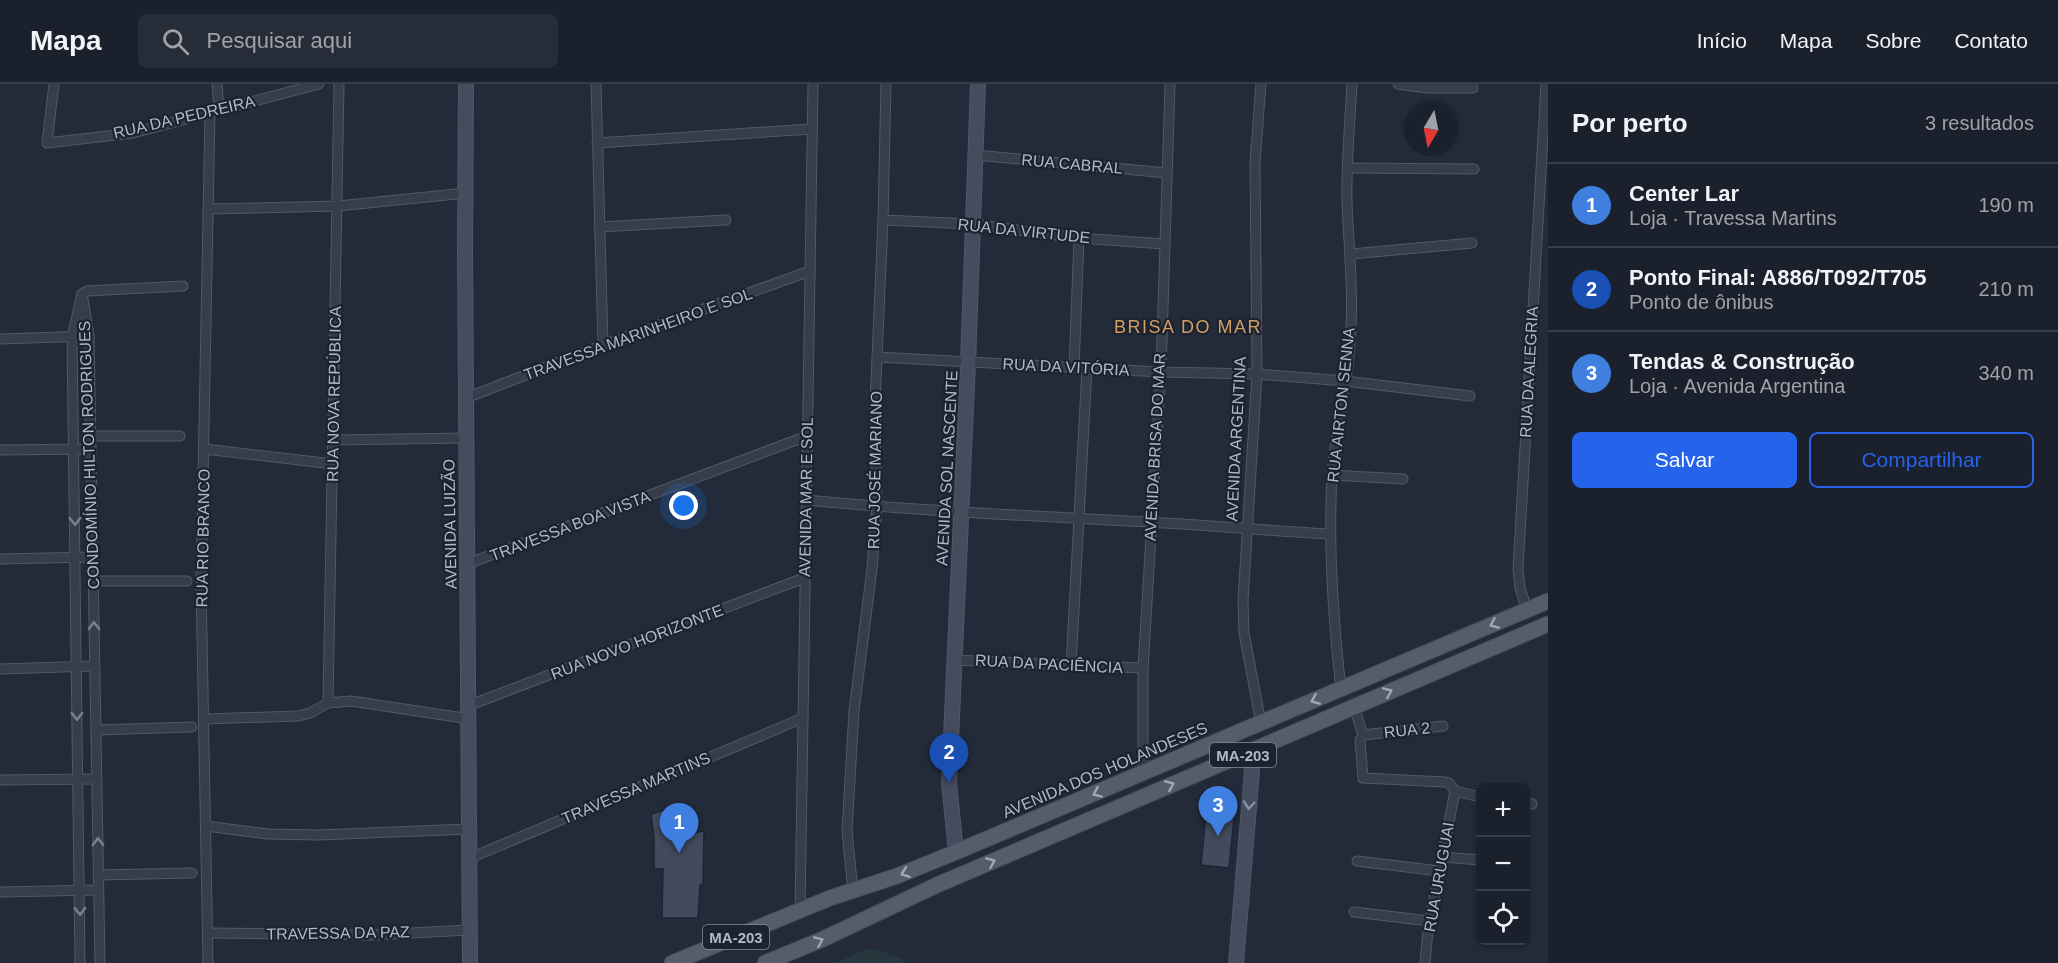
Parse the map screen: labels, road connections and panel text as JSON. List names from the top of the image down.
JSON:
{
  "streets": {
    "main road": ["MA-203", "AVENIDA DOS HOLANDESES"],
    "street": [
      "RUA DA PEDREIRA",
      "RUA CABRAL",
      "RUA DA VIRTUDE",
      "TRAVESSA MARINHEIRO E SOL",
      "RUA DA VITÓRIA",
      "RUA DA ALEGRIA",
      "RUA NOVA REPÚBLICA",
      "RUA AIRTON SENNA",
      "AVENIDA ARGENTINA",
      "AVENIDA BRISA DO MAR",
      "CONDOMÍNIO HILTON RODRIGUES",
      "AVENIDA SOL NASCENTE",
      "RUA JOSÉ MARIANO",
      "AVENIDA MAR E SOL",
      "AVENIDA LUIZÃO",
      "TRAVESSA BOA VISTA",
      "RUA RIO BRANCO",
      "RUA NOVO HORIZONTE",
      "RUA DA PACIÊNCIA",
      "RUA 2",
      "TRAVESSA MARTINS",
      "RUA URUGUAI",
      "TRAVESSA DA PAZ"
    ]
  },
  "crossings": [
    ["RUA DA PEDREIRA", "RUA RIO BRANCO"],
    ["RUA CABRAL", "AVENIDA BRISA DO MAR"],
    ["RUA CABRAL", "AVENIDA SOL NASCENTE"],
    ["RUA DA VIRTUDE", "AVENIDA BRISA DO MAR"],
    ["RUA DA VIRTUDE", "AVENIDA SOL NASCENTE"],
    ["RUA DA VIRTUDE", "RUA JOSÉ MARIANO"],
    ["TRAVESSA MARINHEIRO E SOL", "AVENIDA MAR E SOL"],
    ["TRAVESSA MARINHEIRO E SOL", "AVENIDA LUIZÃO"],
    ["RUA DA VITÓRIA", "RUA AIRTON SENNA"],
    ["RUA DA VITÓRIA", "AVENIDA ARGENTINA"],
    ["RUA DA VITÓRIA", "AVENIDA BRISA DO MAR"],
    ["RUA DA VITÓRIA", "AVENIDA SOL NASCENTE"],
    ["RUA DA VITÓRIA", "RUA JOSÉ MARIANO"],
    ["RUA DA ALEGRIA", "AVENIDA DOS HOLANDESES"],
    ["RUA NOVA REPÚBLICA", "RUA NOVO HORIZONTE"],
    ["RUA AIRTON SENNA", "AVENIDA DOS HOLANDESES"],
    ["AVENIDA ARGENTINA", "AVENIDA DOS HOLANDESES"],
    ["AVENIDA BRISA DO MAR", "RUA DA PACIÊNCIA"],
    ["AVENIDA BRISA DO MAR", "AVENIDA DOS HOLANDESES"],
    ["AVENIDA SOL NASCENTE", "RUA DA PACIÊNCIA"],
    ["AVENIDA SOL NASCENTE", "AVENIDA DOS HOLANDESES"],
    ["RUA JOSÉ MARIANO", "AVENIDA DOS HOLANDESES"],
    ["AVENIDA MAR E SOL", "TRAVESSA BOA VISTA"],
    ["AVENIDA MAR E SOL", "RUA NOVO HORIZONTE"],
    ["AVENIDA MAR E SOL", "AVENIDA DOS HOLANDESES"],
    ["AVENIDA MAR E SOL", "TRAVESSA MARTINS"],
    ["AVENIDA LUIZÃO", "TRAVESSA BOA VISTA"],
    ["AVENIDA LUIZÃO", "RUA NOVO HORIZONTE"],
    ["AVENIDA LUIZÃO", "TRAVESSA MARTINS"],
    ["AVENIDA LUIZÃO", "TRAVESSA DA PAZ"],
    ["RUA RIO BRANCO", "RUA NOVO HORIZONTE"],
    ["RUA RIO BRANCO", "TRAVESSA DA PAZ"],
    ["RUA 2", "MA-203"]
  ],
  "districts": ["BRISA DO MAR"],
  "north": "bottom",
  "page": {
    "header": "Mapa",
    "search": "Pesquisar aqui",
    "nav": [
      "Início",
      "Mapa",
      "Sobre",
      "Contato"
    ],
    "heading": ["Por perto", "3 resultados"],
    "list": [
      {
        "mark": "1",
        "name": "Center Lar",
        "note": "Loja · Travessa Martins",
        "value": "190 m"
      },
      {
        "mark": "2",
        "name": "Ponto Final: A886/T092/T705",
        "note": "Ponto de ônibus",
        "value": "210 m"
      },
      {
        "mark": "3",
        "name": "Tendas & Construção",
        "note": "Loja · Avenida Argentina",
        "value": "340 m"
      }
    ],
    "buttons": ["Salvar", "Compartilhar"],
    "pins": ["2", "3", "1"],
    "map_buttons": ["+", "−"]
  }
}
